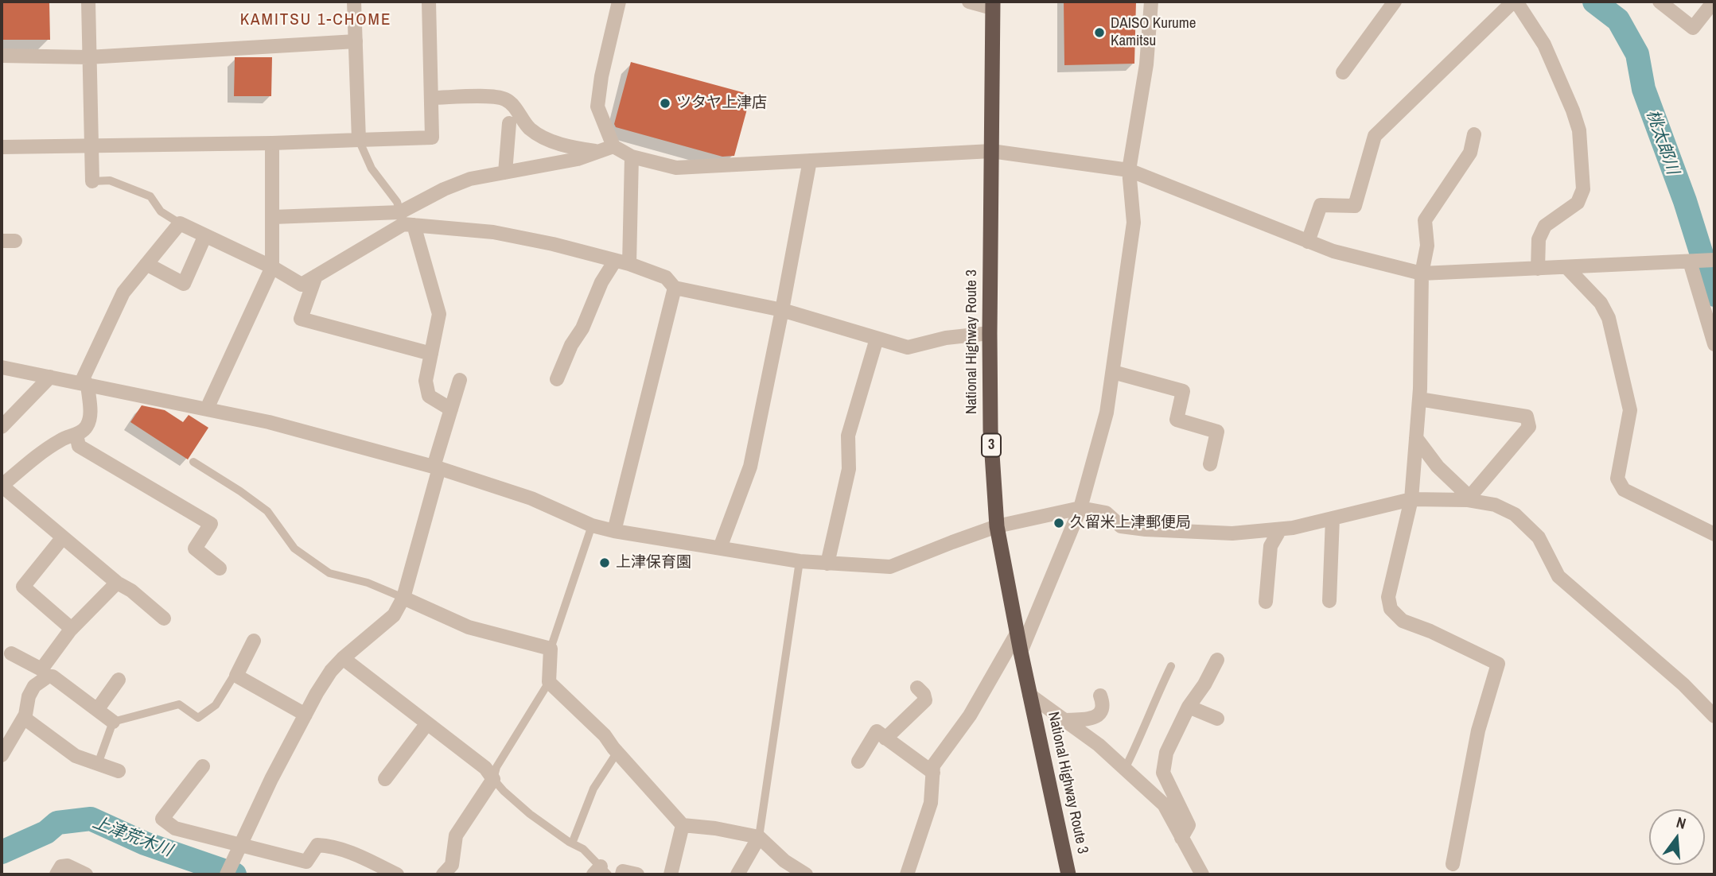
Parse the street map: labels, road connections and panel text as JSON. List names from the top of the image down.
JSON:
{
  "streets": {
    "highway": ["National Highway Route 3", "3"]
  },
  "districts": ["KAMITSU 1-CHOME"],
  "water": ["桃太郎川", "上津荒木川"],
  "places": [
    "DAISO Kurume Kamitsu",
    "ツタヤ上津店",
    "久留米上津郵便局",
    "上津保育園"
  ],
  "north": "top"
}
